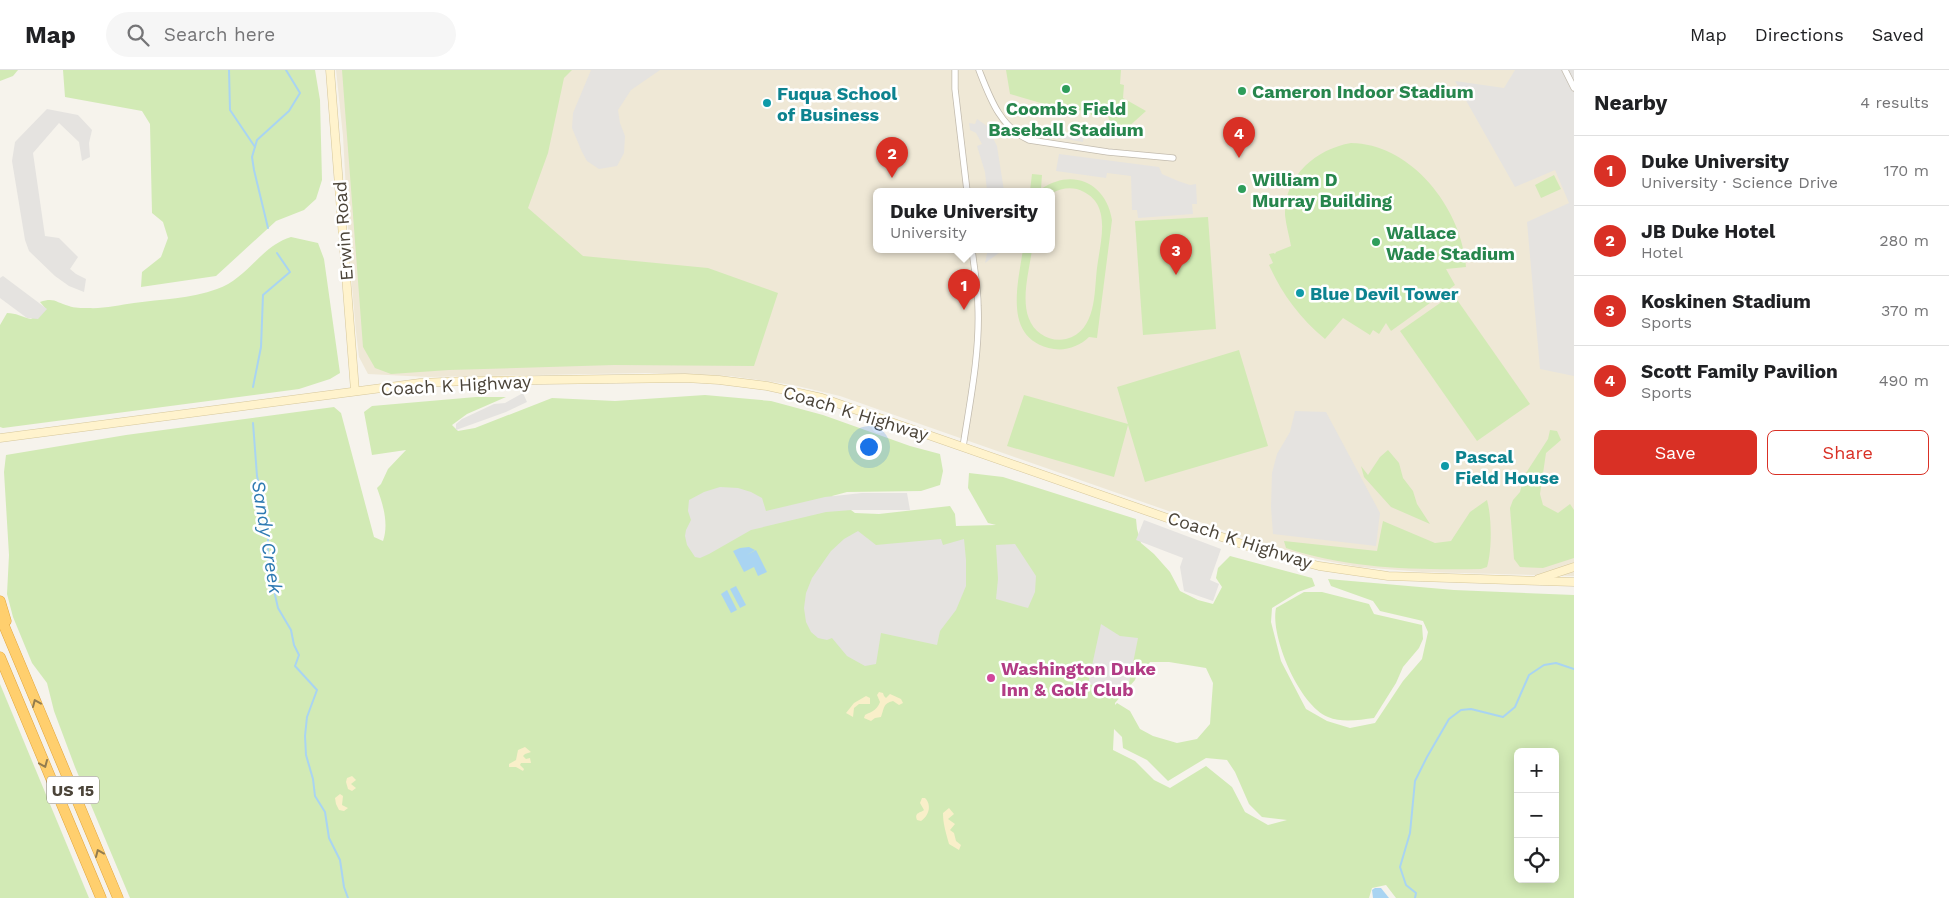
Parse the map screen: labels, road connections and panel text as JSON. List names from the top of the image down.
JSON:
{
  "streets": {
    "highway": ["US 15"],
    "main road": ["Erwin Road", "Coach K Highway"]
  },
  "crossings": [
    ["Erwin Road", "Coach K Highway"]
  ],
  "water": ["Sandy Creek"],
  "places": [
    "Coombs Field Baseball Stadium",
    "Cameron Indoor Stadium",
    "Fuqua School of Business",
    "William D Murray Building",
    "Wallace Wade Stadium",
    "Blue Devil Tower",
    "Pascal Field House",
    "Washington Duke Inn & Golf Club"
  ],
  "page": {
    "header": "Map",
    "search": "Search here",
    "nav": ["Map", "Directions", "Saved"],
    "heading": ["Nearby", "4 results"],
    "pins": [
      "4",
      "2",
      "3",
      "1"
    ],
    "list": [
      {
        "mark": "1",
        "name": "Duke University",
        "note": "University · Science Drive",
        "value": "170 m"
      },
      {
        "mark": "2",
        "name": "JB Duke Hotel",
        "note": "Hotel",
        "value": "280 m"
      },
      {
        "mark": "3",
        "name": "Koskinen Stadium",
        "note": "Sports",
        "value": "370 m"
      },
      {
        "mark": "4",
        "name": "Scott Family Pavilion",
        "note": "Sports",
        "value": "490 m"
      }
    ],
    "popup": ["Duke University", "University"],
    "buttons": ["Save", "Share"],
    "map_buttons": ["+", "−"]
  }
}
